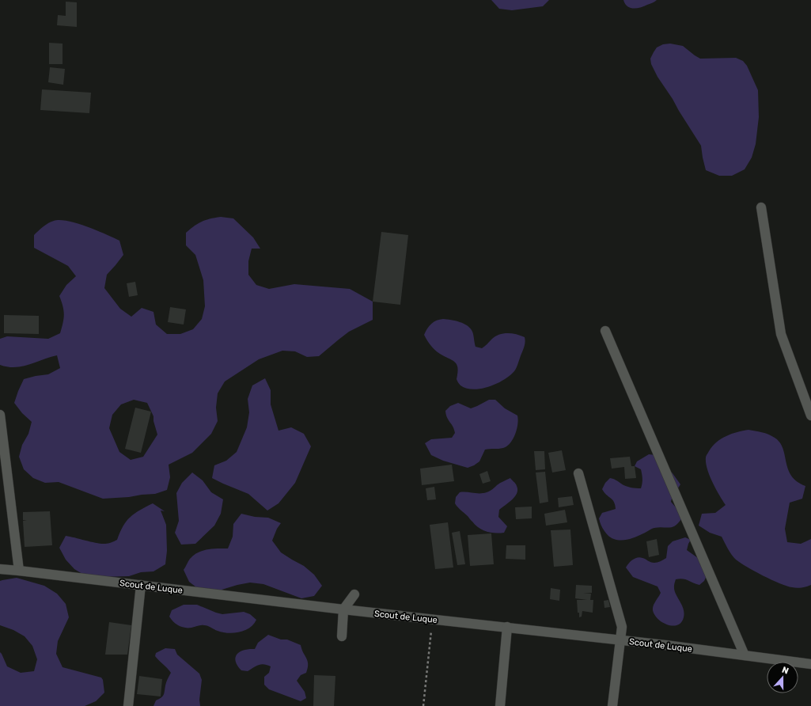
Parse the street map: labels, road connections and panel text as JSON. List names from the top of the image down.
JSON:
{
  "streets": {
    "street": ["Scout de Luque"]
  },
  "north": "top"
}
